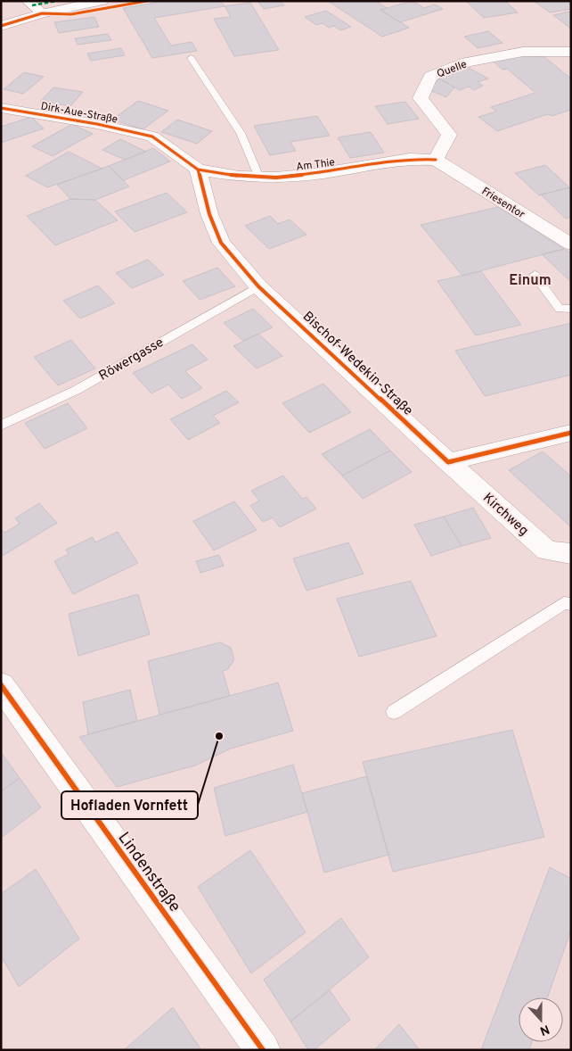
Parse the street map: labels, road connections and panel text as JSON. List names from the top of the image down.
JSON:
{
  "streets": {
    "street": [
      "Quelle",
      "Dirk-Aue-Straße",
      "Am Thie",
      "Friesentor",
      "Bischof-Wedekin-Straße",
      "Kirchweg",
      "Lindenstraße"
    ],
    "lane": ["Röwergasse"]
  },
  "crossings": [
    ["Quelle", "Am Thie"],
    ["Quelle", "Friesentor"],
    ["Dirk-Aue-Straße", "Am Thie"],
    ["Dirk-Aue-Straße", "Bischof-Wedekin-Straße"],
    ["Am Thie", "Friesentor"],
    ["Am Thie", "Bischof-Wedekin-Straße"],
    ["Röwergasse", "Bischof-Wedekin-Straße"],
    ["Bischof-Wedekin-Straße", "Kirchweg"]
  ],
  "districts": ["Einum"],
  "places": ["Hofladen Vornfett"],
  "north": "bottom"
}
